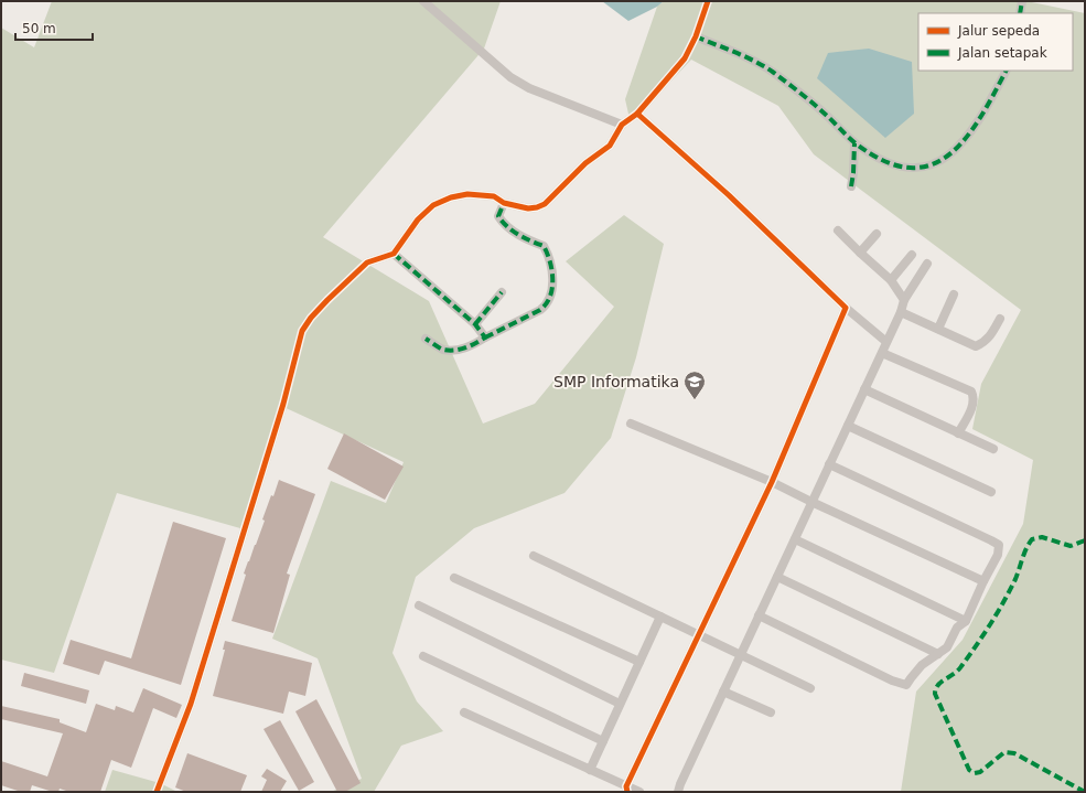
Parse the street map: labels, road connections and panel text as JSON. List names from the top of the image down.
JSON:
{
  "places": {
    "school or university": ["SMP Informatika"]
  },
  "legend": ["Jalur sepeda", "Jalan setapak"],
  "scale_bar": "50 m"
}
